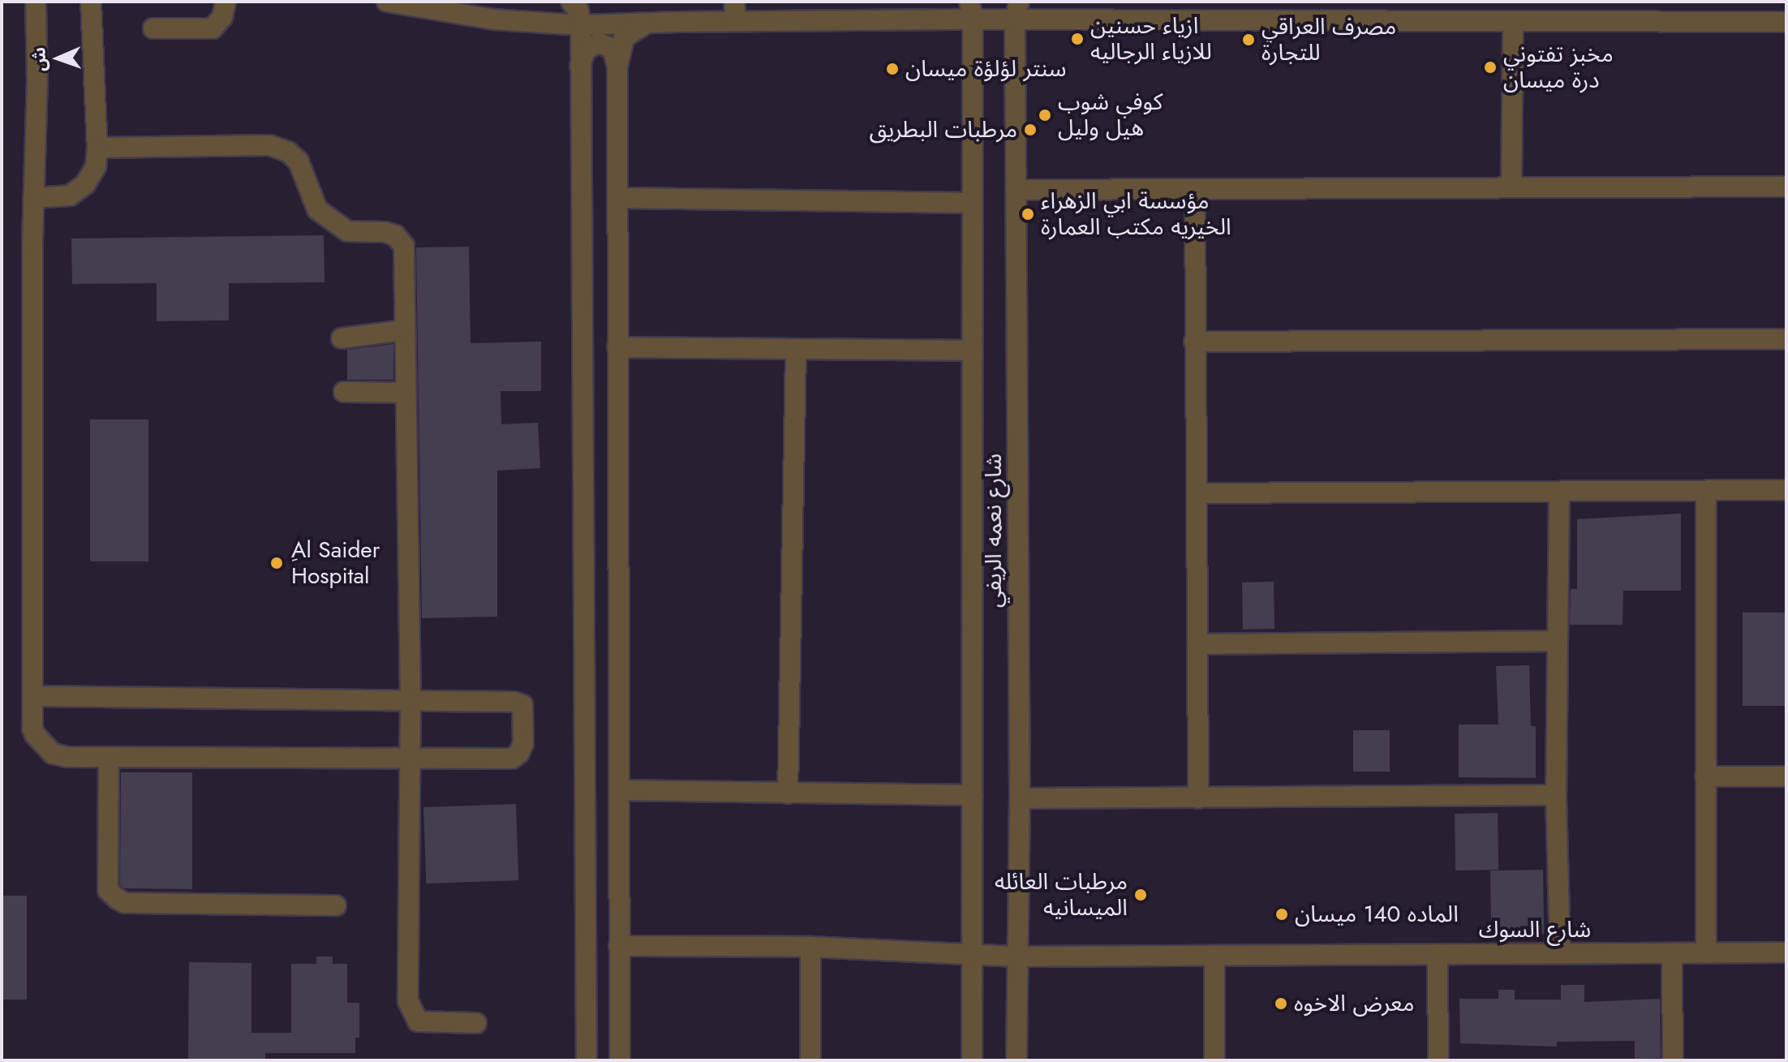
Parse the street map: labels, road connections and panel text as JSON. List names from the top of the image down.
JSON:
{
  "streets": {
    "street": ["شارع نعمه الريفي", "شارع السوك"]
  },
  "crossings": [
    ["شارع نعمه الريفي", "شارع السوك"]
  ],
  "places": [
    "ازياء حسنين للازياء الرجاليه",
    "مصرف العراقي للتجارة",
    "مخبز تفتوني درة ميسان",
    "سنتر لؤلؤة ميسان",
    "كوفي شوب هيل وليل",
    "مرطبات البطريق",
    "مؤسسة ابي الزهراء الخيريه مكتب العمارة",
    "ِAl Saider Hospital",
    "مرطبات العائله الميسانيه",
    "الماده 140 ميسان",
    "معرض الاخوه"
  ],
  "north": "left"
}
